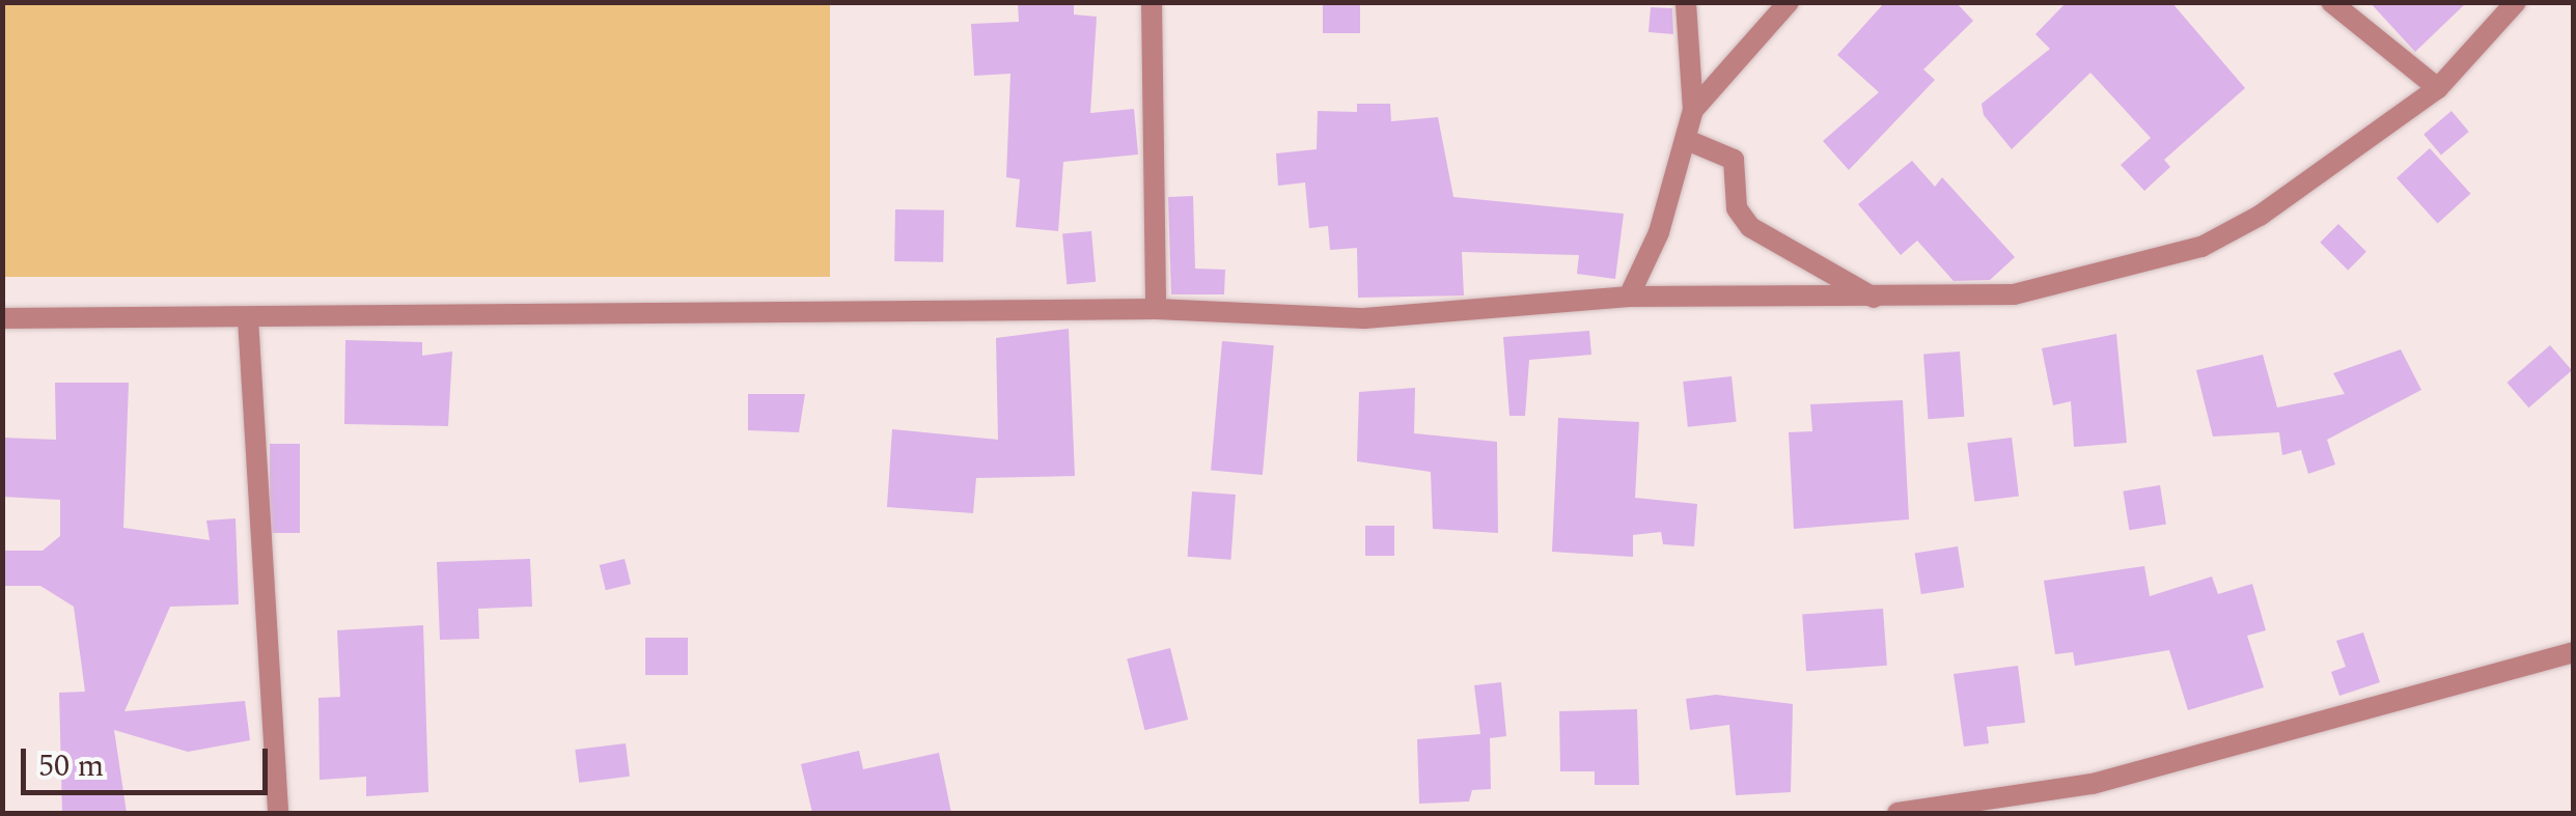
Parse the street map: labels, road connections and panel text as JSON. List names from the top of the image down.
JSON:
{
  "scale_bar": "50 m"
}
